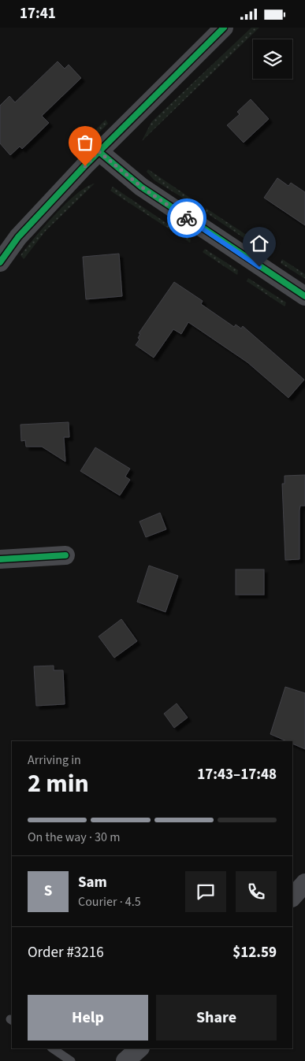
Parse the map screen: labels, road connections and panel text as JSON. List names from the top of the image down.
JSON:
{
  "page": {
    "status": "17:41",
    "heading": ["2 min", "Arriving in", "17:43–17:48"],
    "panel": [
      "Sam",
      "Courier · 4.5",
      "Order #3216",
      "$12.59"
    ],
    "bar": "On the way · 30 m",
    "round": "S",
    "buttons": ["Help", "Share"]
  }
}
